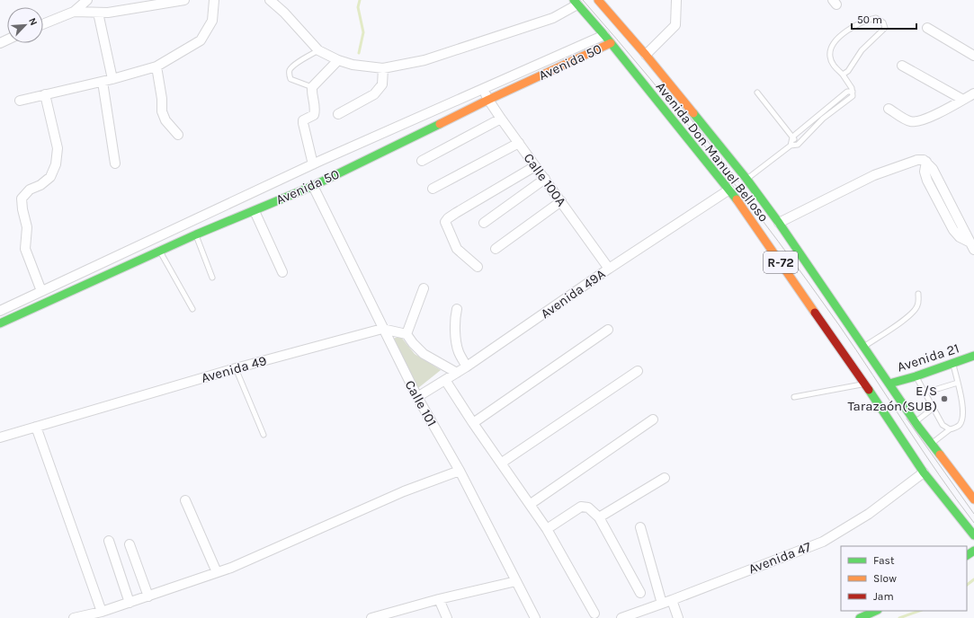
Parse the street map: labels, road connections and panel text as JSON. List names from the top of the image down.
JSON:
{
  "streets": {
    "main road": [
      "Avenida 50",
      "Avenida Don Manuel Belloso",
      "R-72",
      "Avenida 21"
    ],
    "street": [
      "Calle 100A",
      "Avenida 49A",
      "Avenida 49",
      "Calle 101",
      "Avenida 47"
    ]
  },
  "crossings": [
    ["Avenida 50", "Avenida Don Manuel Belloso"],
    ["Avenida 50", "Calle 100A"],
    ["Avenida 50", "Calle 101"],
    ["Avenida Don Manuel Belloso", "Avenida 49A"],
    ["Avenida Don Manuel Belloso", "Avenida 21"],
    ["Avenida Don Manuel Belloso", "Avenida 47"],
    ["Calle 100A", "Avenida 49A"],
    ["Avenida 49A", "Calle 101"],
    ["Avenida 49", "Calle 101"]
  ],
  "places": ["E/S Tarazaón(SUB)"],
  "legend": ["Fast", "Slow", "Jam"],
  "scale_bar": "50 m",
  "north": "top right"
}
